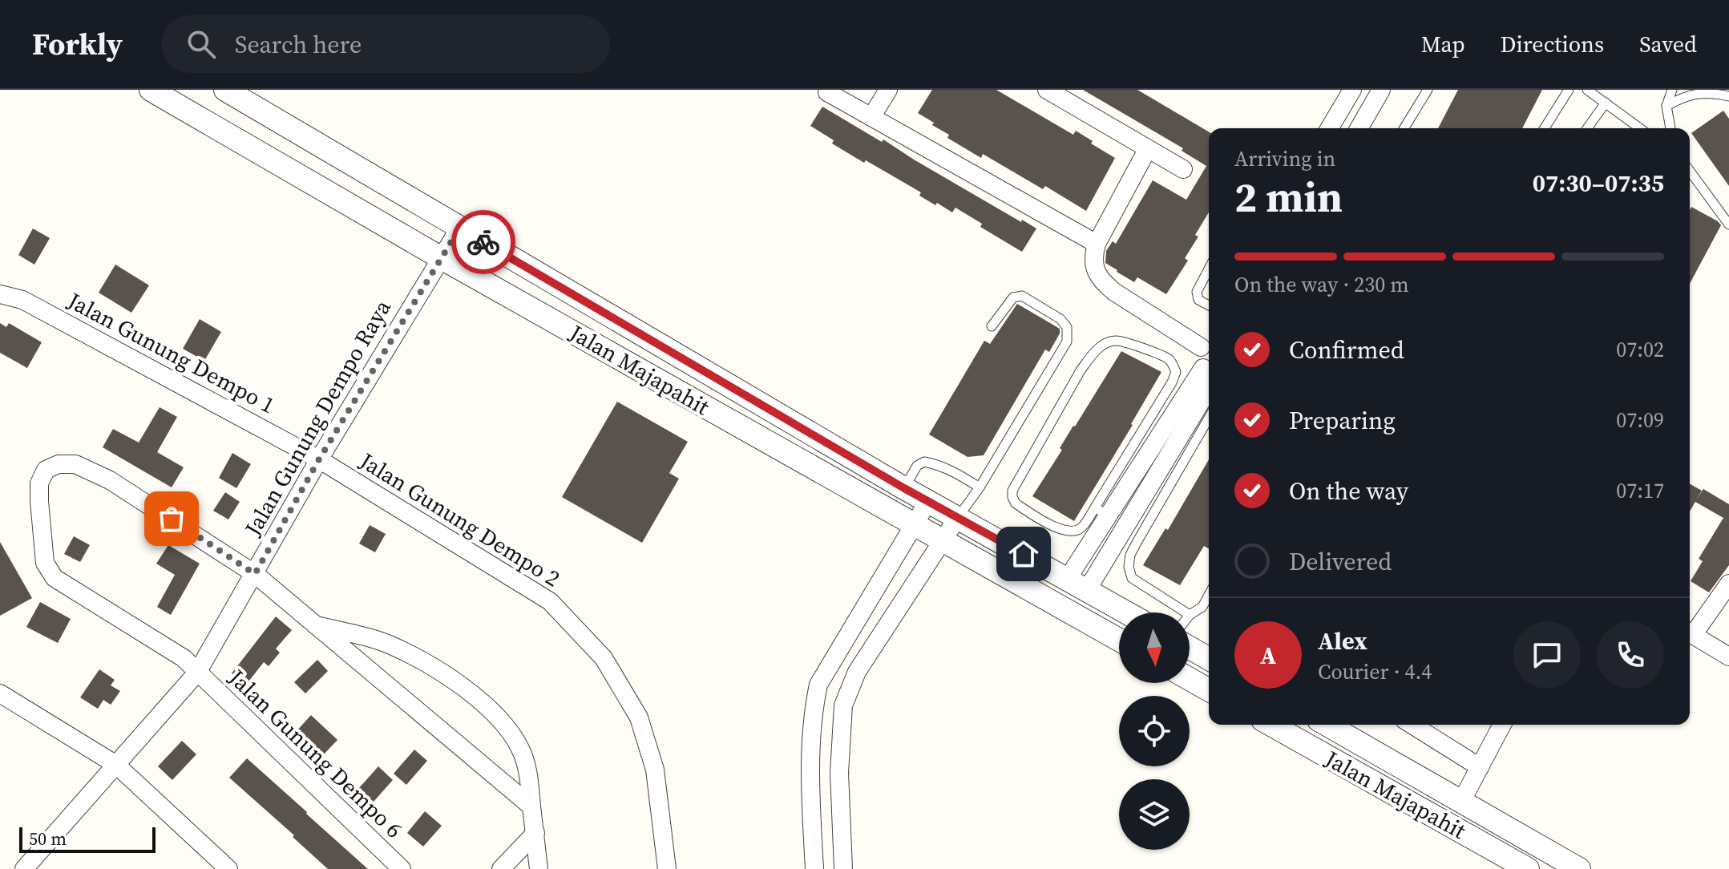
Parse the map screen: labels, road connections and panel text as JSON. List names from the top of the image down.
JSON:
{
  "streets": {
    "street": [
      "Jalan Gunung Dempo 1",
      "Jalan Majapahit",
      "Jalan Gunung Dempo Raya",
      "Jalan Gunung Dempo 2",
      "Jalan Gunung Dempo 6"
    ]
  },
  "crossings": [
    ["Jalan Gunung Dempo 1", "Jalan Gunung Dempo Raya"],
    ["Jalan Gunung Dempo 1", "Jalan Gunung Dempo 2"],
    ["Jalan Majapahit", "Jalan Gunung Dempo Raya"],
    ["Jalan Gunung Dempo Raya", "Jalan Gunung Dempo 2"],
    ["Jalan Gunung Dempo Raya", "Jalan Gunung Dempo 6"]
  ],
  "scale_bar": "50 m",
  "north": "bottom",
  "page": {
    "header": "Forkly",
    "search": "Search here",
    "nav": ["Map", "Directions", "Saved"],
    "heading": ["2 min", "Arriving in", "07:30–07:35"],
    "panel": ["Alex", "Courier · 4.4"],
    "bar": "On the way · 230 m",
    "list": [
      ["Confirmed", "07:02"],
      ["Preparing", "07:09"],
      ["On the way", "07:17"],
      "Delivered"
    ],
    "round": "A",
    "scale": "50 m"
  }
}
